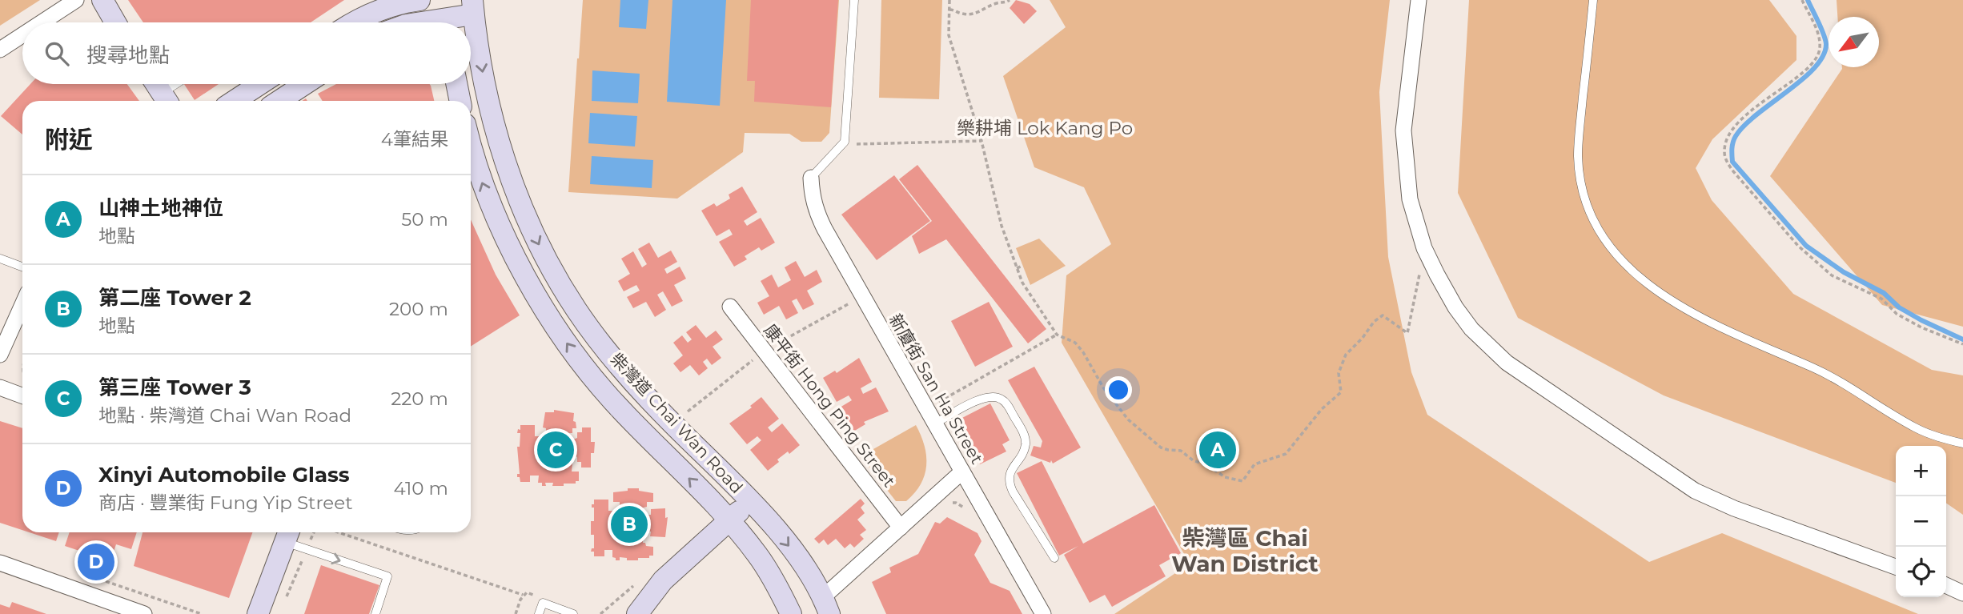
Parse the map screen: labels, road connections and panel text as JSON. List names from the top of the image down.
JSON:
{
  "streets": {
    "main road": ["柴灣道 Chai Wan Road"],
    "street": ["新廈街 San Ha Street", "康平街 Hong Ping Street"]
  },
  "districts": ["樂耕埔 Lok Kang Po", "柴灣區 Chai Wan District"],
  "north": "bottom left",
  "page": {
    "search": "搜尋地點",
    "heading": ["附近", "4筆結果"],
    "list": [
      {
        "mark": "A",
        "name": "山神土地神位",
        "note": "地點",
        "value": "50 m"
      },
      {
        "mark": "B",
        "name": "第二座 Tower 2",
        "note": "地點",
        "value": "200 m"
      },
      {
        "mark": "C",
        "name": "第三座 Tower 3",
        "note": "地點 · 柴灣道 Chai Wan Road",
        "value": "220 m"
      },
      {
        "mark": "D",
        "name": "Xinyi Automobile Glass",
        "note": "商店 · 豐業街 Fung Yip Street",
        "value": "410 m"
      }
    ],
    "pins": [
      "A",
      "C",
      "B",
      "D"
    ],
    "map_buttons": ["+", "−"]
  }
}
